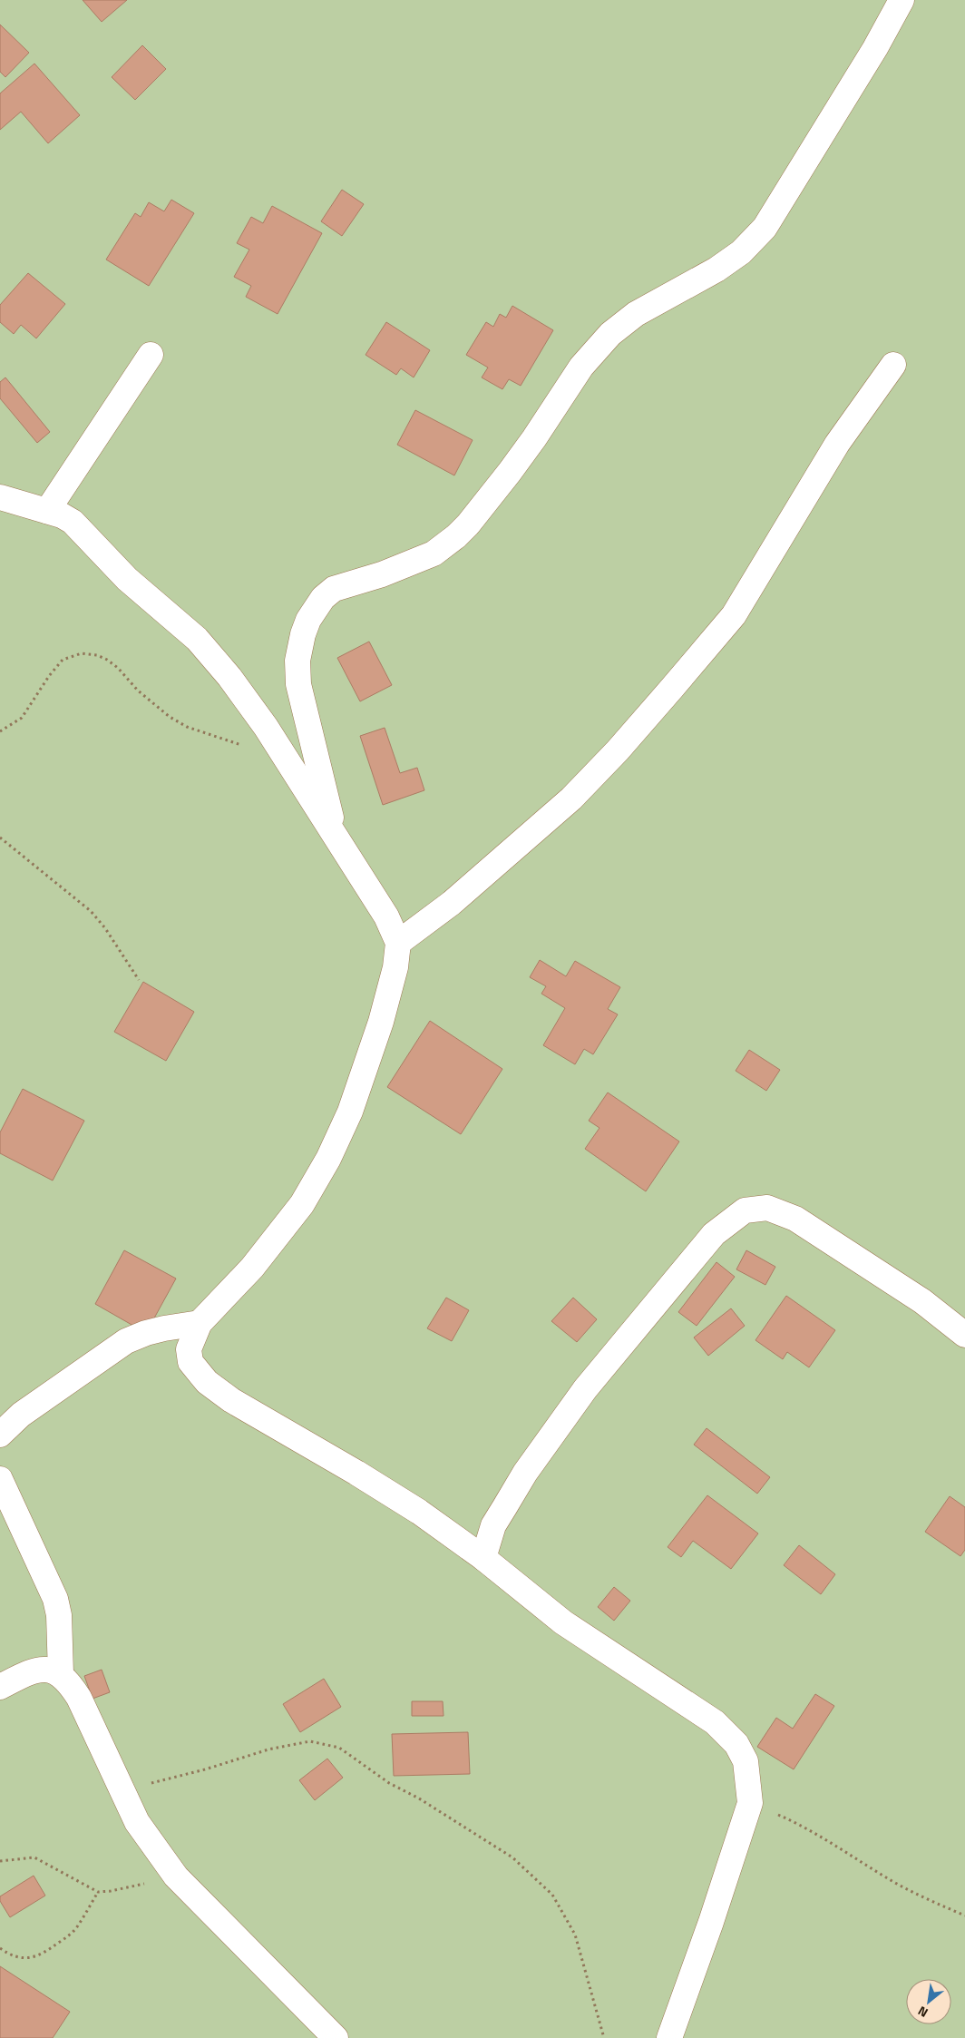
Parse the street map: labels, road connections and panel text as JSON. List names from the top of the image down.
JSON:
{
  "north": "bottom left"
}
